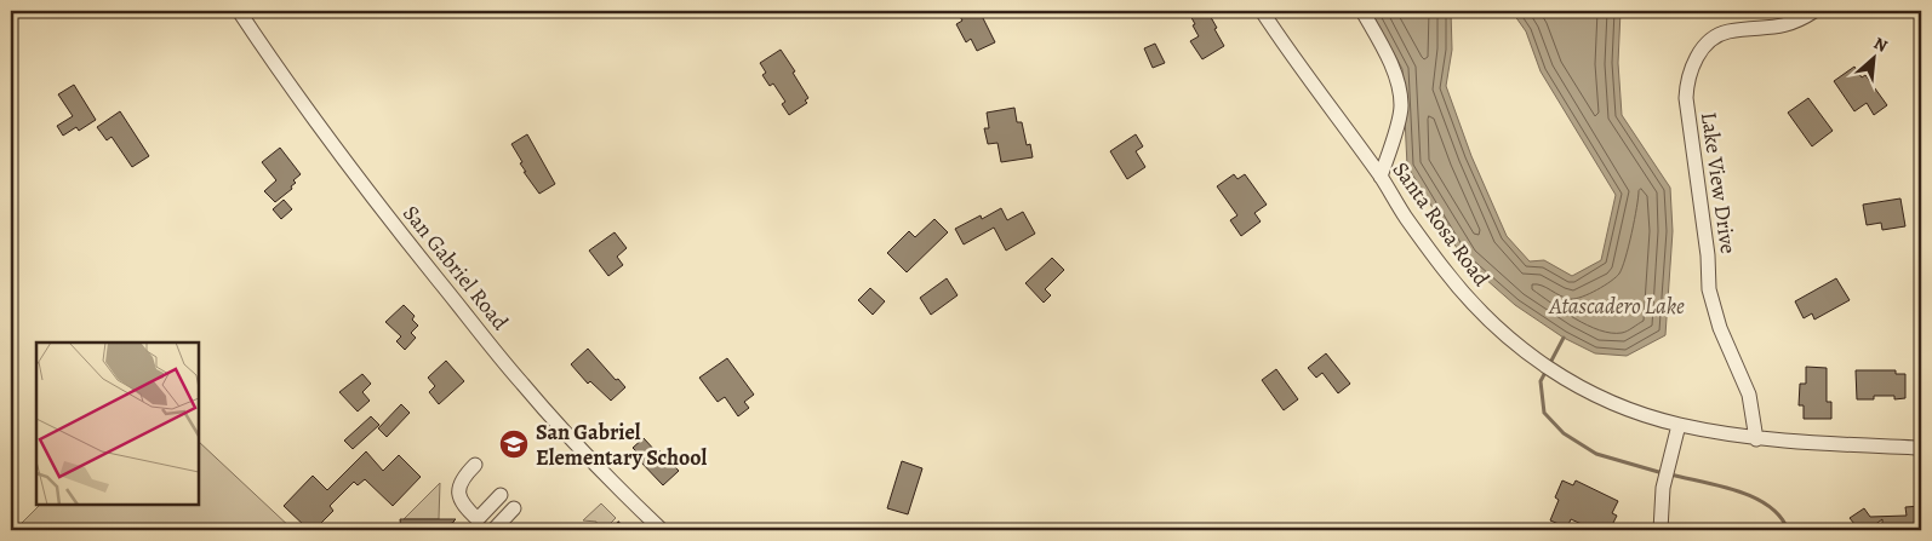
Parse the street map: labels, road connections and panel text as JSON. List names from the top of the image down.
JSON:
{
  "streets": {
    "street": ["Lake View Drive", "Santa Rosa Road", "San Gabriel Road"]
  },
  "crossings": [
    ["Lake View Drive", "Santa Rosa Road"]
  ],
  "water": ["Atascadero Lake"],
  "places": {
    "school or university": ["San Gabriel Elementary School"]
  },
  "north": "top right"
}
